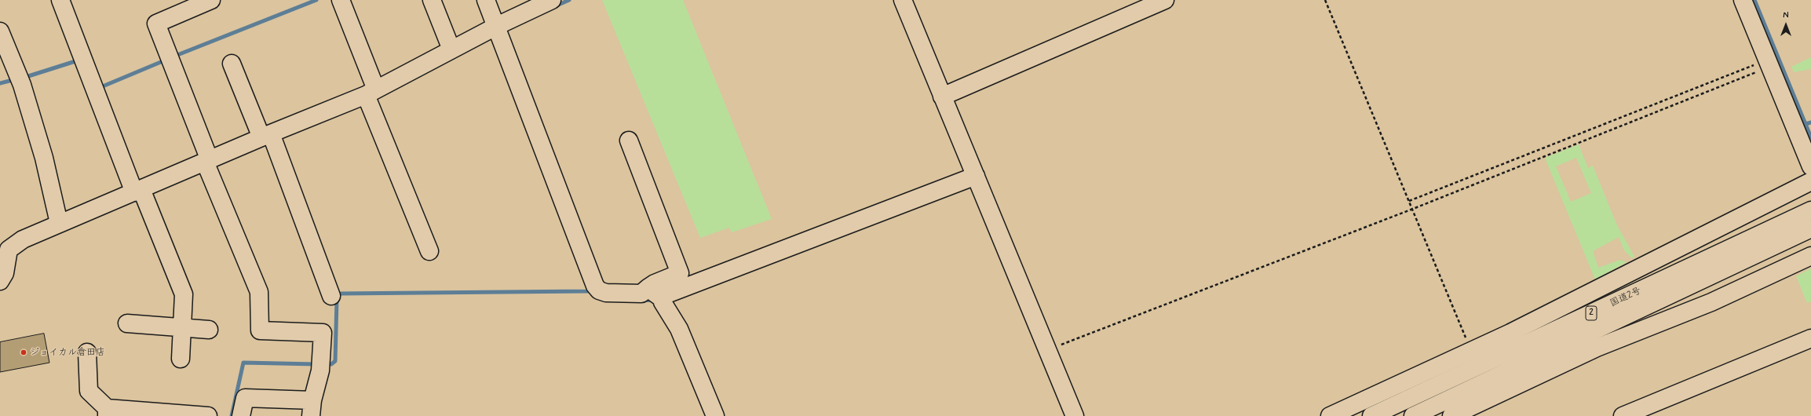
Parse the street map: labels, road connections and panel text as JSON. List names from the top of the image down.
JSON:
{
  "streets": {
    "main road": ["国道2号", "2"]
  },
  "places": ["ジョイカル倉田店"],
  "north": "top"
}
